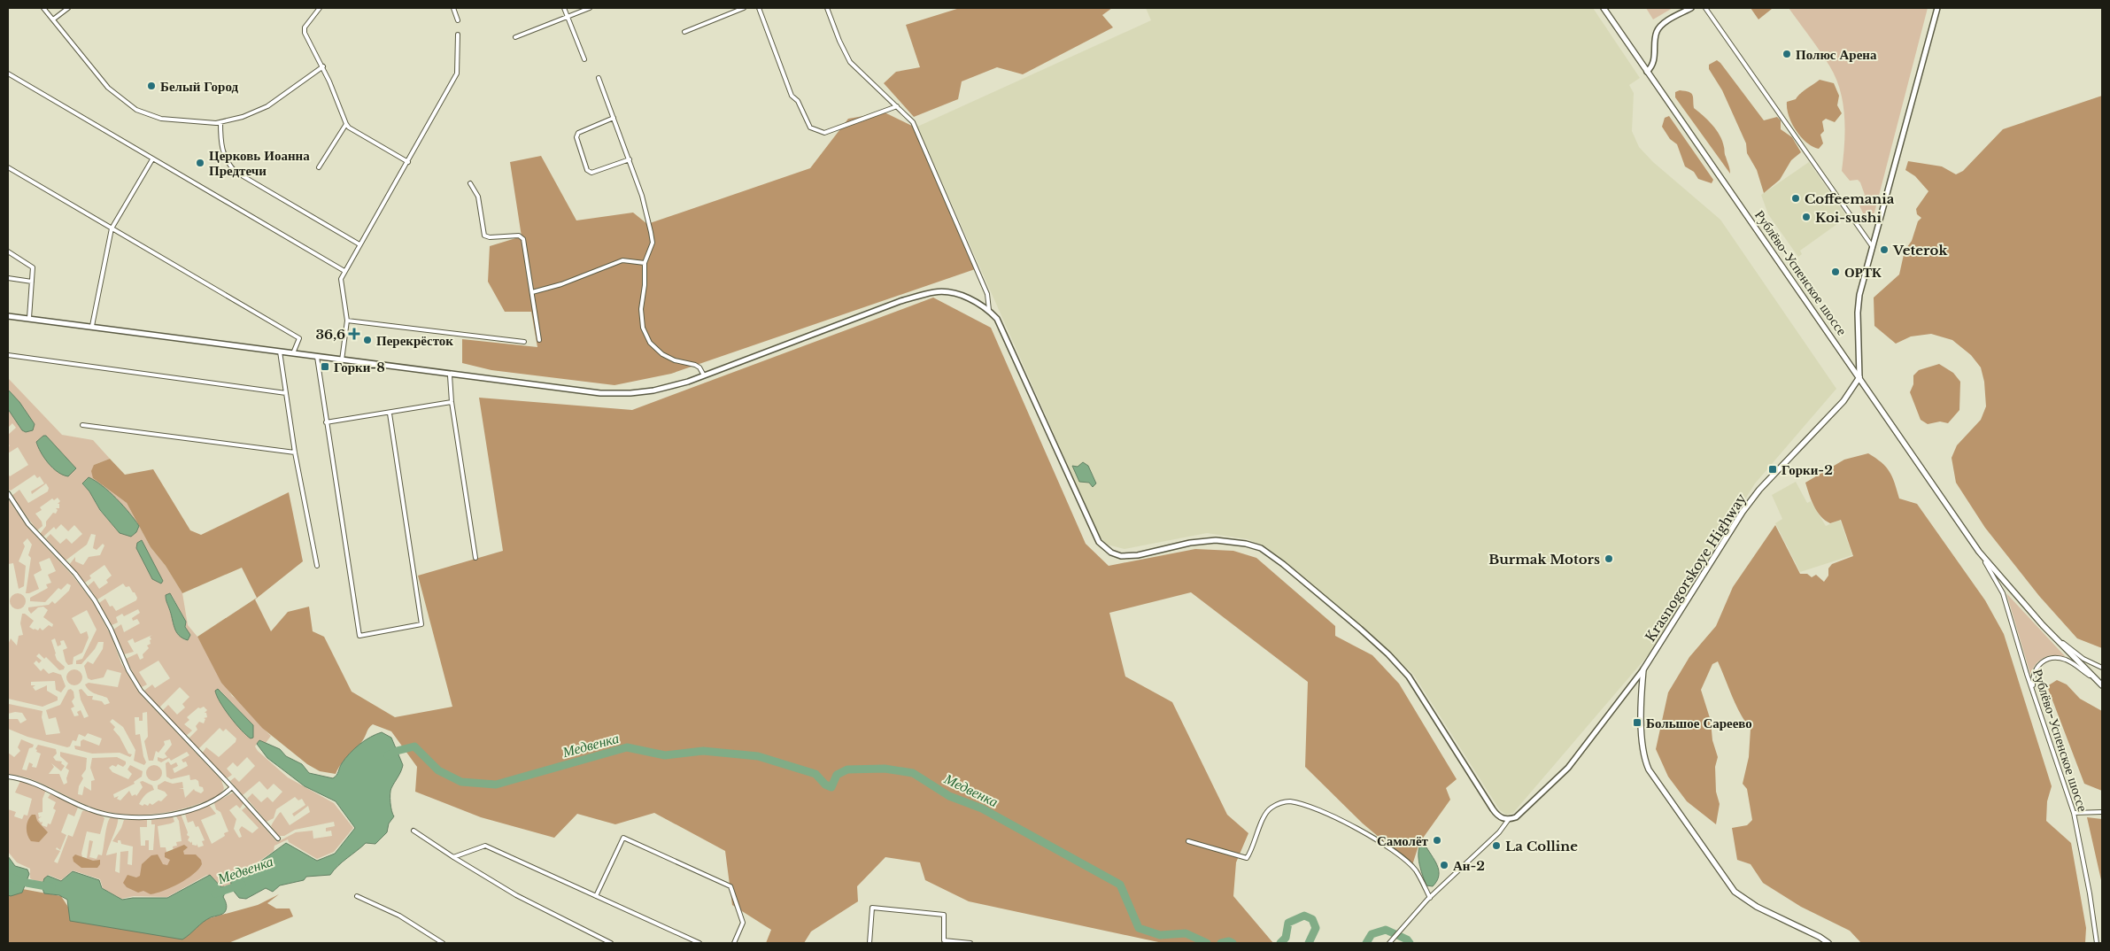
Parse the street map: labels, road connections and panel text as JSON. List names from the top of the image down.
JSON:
{
  "streets": {
    "main road": ["Рублёво-Успенское шоссе", "Krasnogorskoye Highway"]
  },
  "crossings": [
    ["Рублёво-Успенское шоссе", "Krasnogorskoye Highway"]
  ],
  "water": ["Медвенка"],
  "places": {
    "other": [
      "Полюс Арена",
      "Белый Город",
      "Церковь Иоанна Предтечи",
      "Coffeemania",
      "Koi-sushi",
      "Veterok",
      "ОРТК",
      "Перекрёсток",
      "Burmak Motors",
      "Самолёт",
      "La Colline",
      "Ан-2"
    ],
    "health": ["36,6"],
    "transit": ["Горки-8", "Горки-2", "Большое Сареево"]
  }
}
